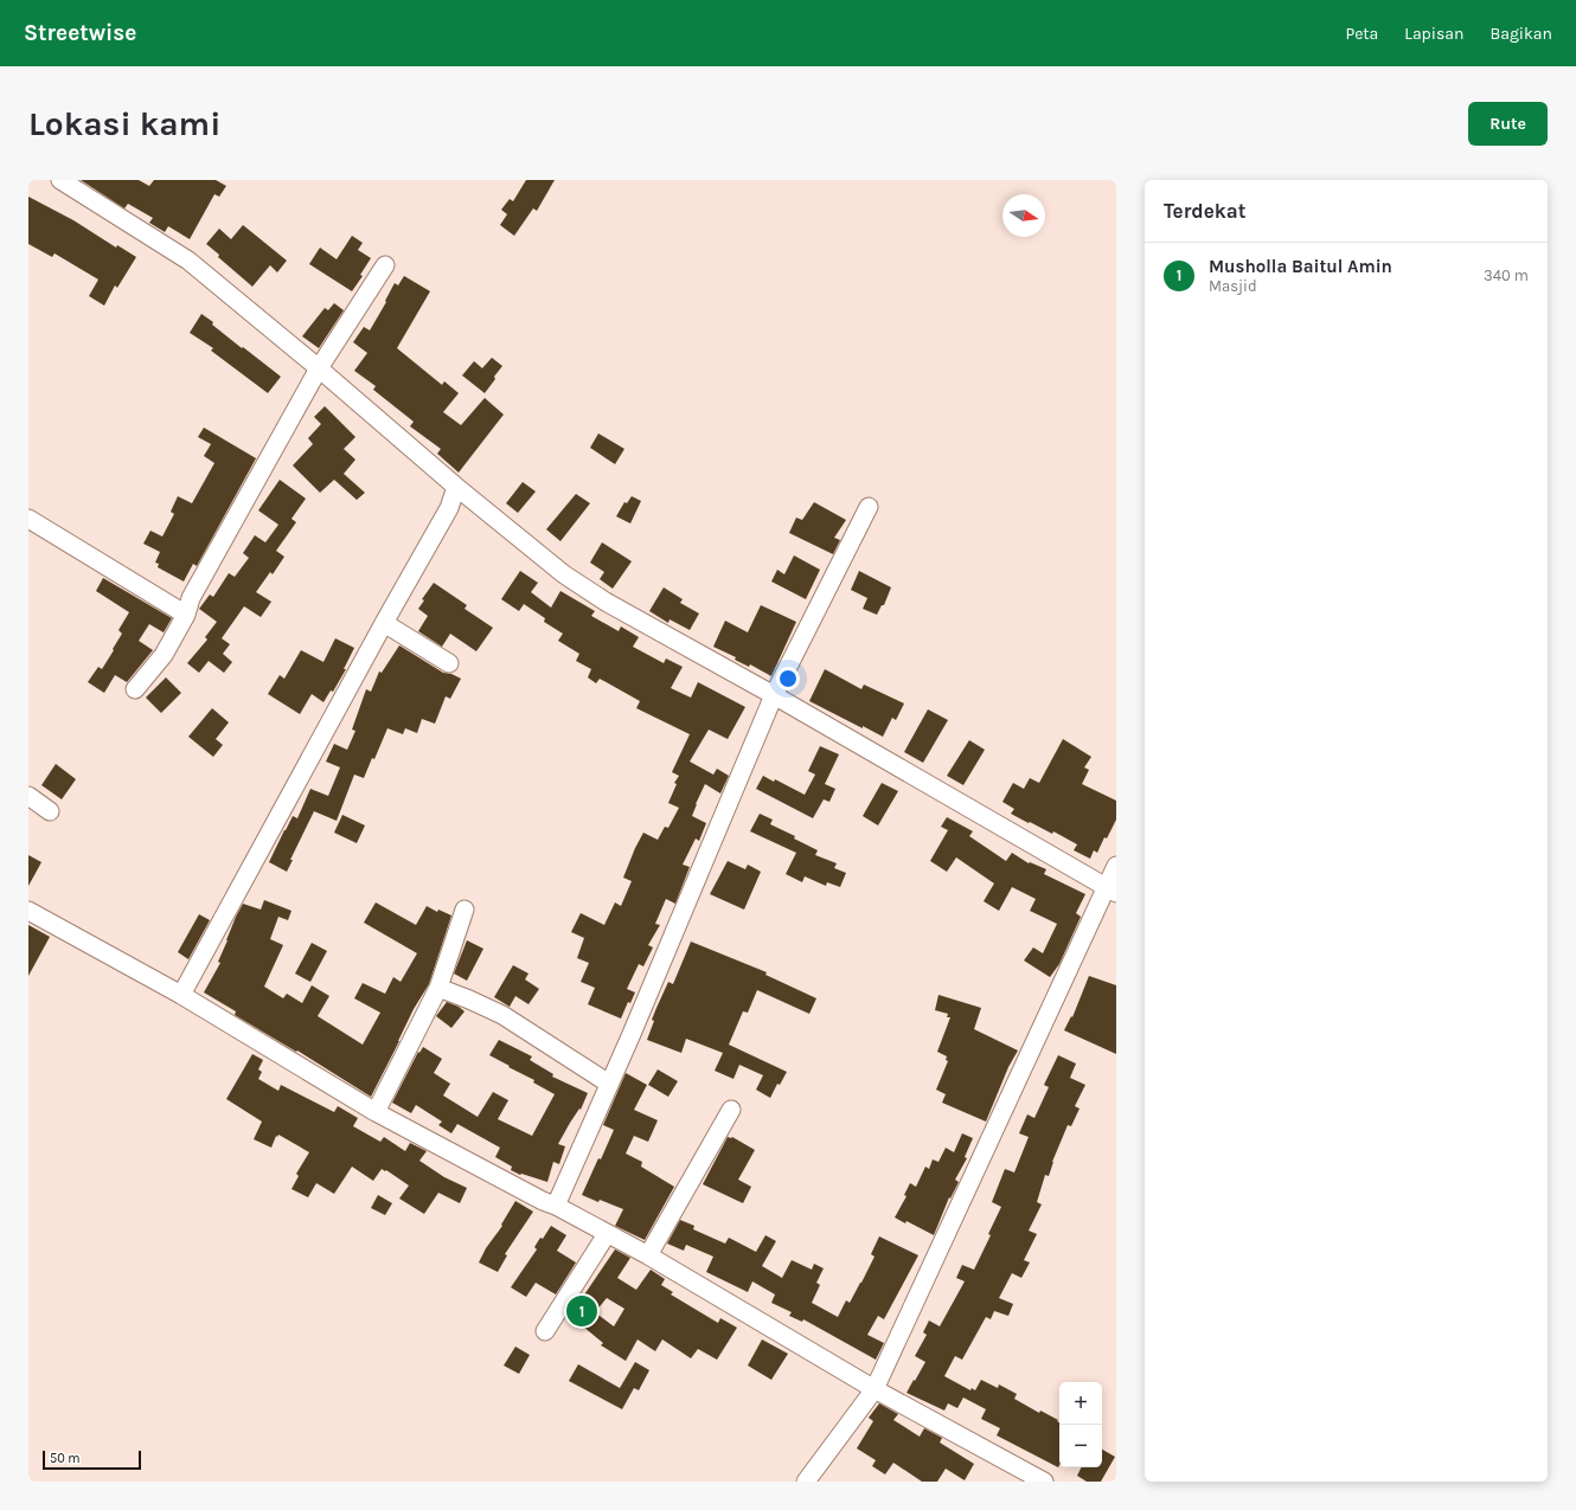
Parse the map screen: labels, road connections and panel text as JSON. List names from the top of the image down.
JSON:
{
  "scale_bar": "50 m",
  "north": "right",
  "page": {
    "header": "Streetwise",
    "nav": ["Peta", "Lapisan", "Bagikan"],
    "buttons": "Rute",
    "title": "Lokasi kami",
    "heading": "Terdekat",
    "list": [
      {
        "mark": "1",
        "name": "Musholla Baitul Amin",
        "note": "Masjid",
        "value": "340 m"
      }
    ],
    "pins": "1",
    "map_buttons": ["+", "−"],
    "scale": "50 m"
  }
}
